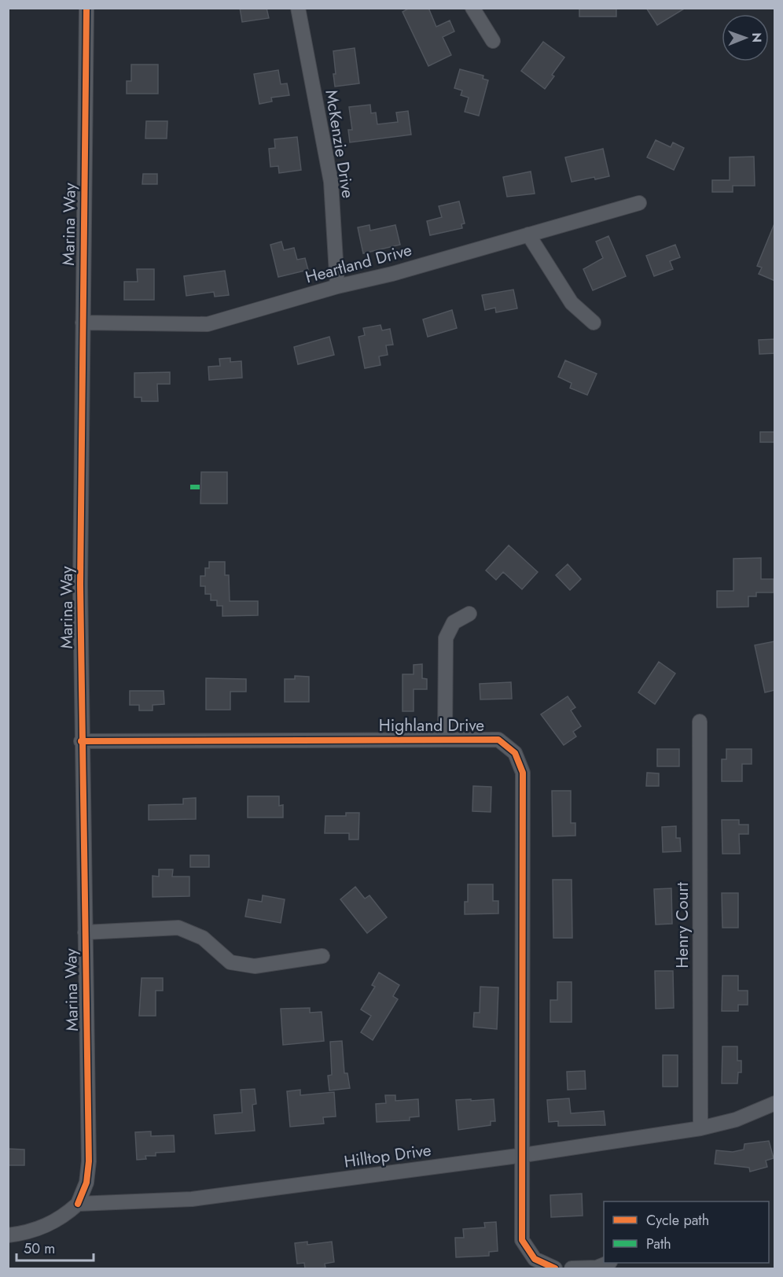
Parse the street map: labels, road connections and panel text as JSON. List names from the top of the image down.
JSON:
{
  "streets": {
    "street": [
      "McKenzie Drive",
      "Marina Way",
      "Heartland Drive",
      "Highland Drive",
      "Henry Court",
      "Hilltop Drive"
    ]
  },
  "crossings": [
    ["McKenzie Drive", "Heartland Drive"],
    ["Marina Way", "Heartland Drive"],
    ["Marina Way", "Highland Drive"],
    ["Marina Way", "Hilltop Drive"],
    ["Highland Drive", "Hilltop Drive"],
    ["Henry Court", "Hilltop Drive"]
  ],
  "legend": ["Cycle path", "Path"],
  "scale_bar": "50 m",
  "north": "right"
}
